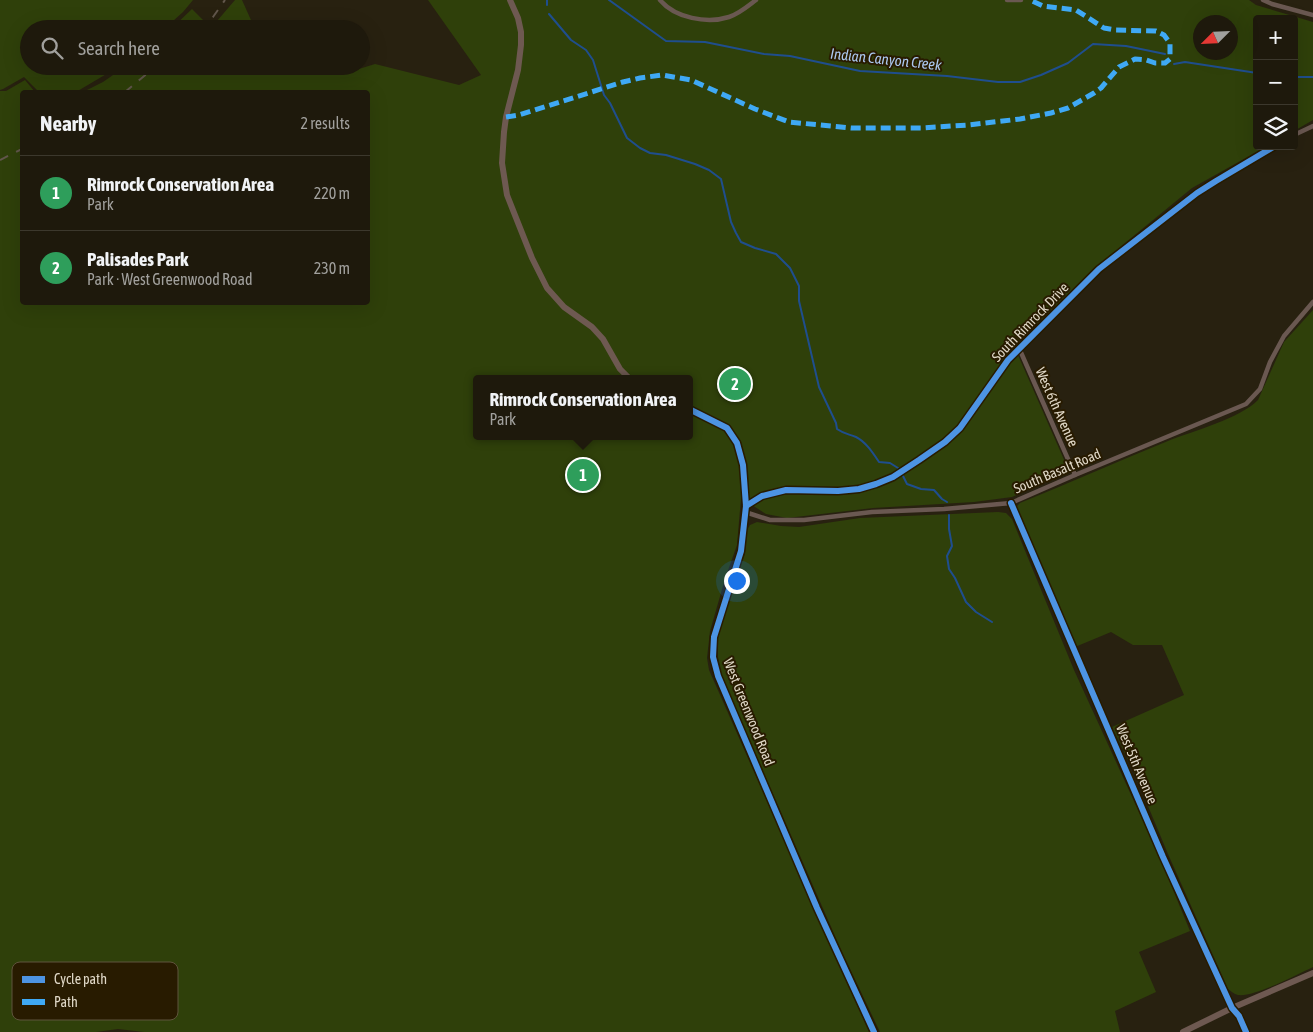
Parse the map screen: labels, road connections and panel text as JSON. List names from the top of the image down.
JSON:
{
  "streets": {
    "street": [
      "South Rimrock Drive",
      "West 6th Avenue",
      "South Basalt Road",
      "West Greenwood Road",
      "West 5th Avenue"
    ]
  },
  "crossings": [
    ["South Rimrock Drive", "West 6th Avenue"],
    ["South Rimrock Drive", "South Basalt Road"],
    ["South Rimrock Drive", "West Greenwood Road"],
    ["West 6th Avenue", "South Basalt Road"],
    ["South Basalt Road", "West Greenwood Road"],
    ["South Basalt Road", "West 5th Avenue"]
  ],
  "water": ["Indian Canyon Creek"],
  "legend": ["Cycle path", "Path"],
  "north": "bottom left",
  "page": {
    "map_buttons": ["+", "−"],
    "search": "Search here",
    "heading": ["Nearby", "2 results"],
    "list": [
      {
        "mark": "1",
        "name": "Rimrock Conservation Area",
        "note": "Park",
        "value": "220 m"
      },
      {
        "mark": "2",
        "name": "Palisades Park",
        "note": "Park · West Greenwood Road",
        "value": "230 m"
      }
    ],
    "pins": ["2", "1"],
    "popup": ["Rimrock Conservation Area", "Park"]
  }
}
